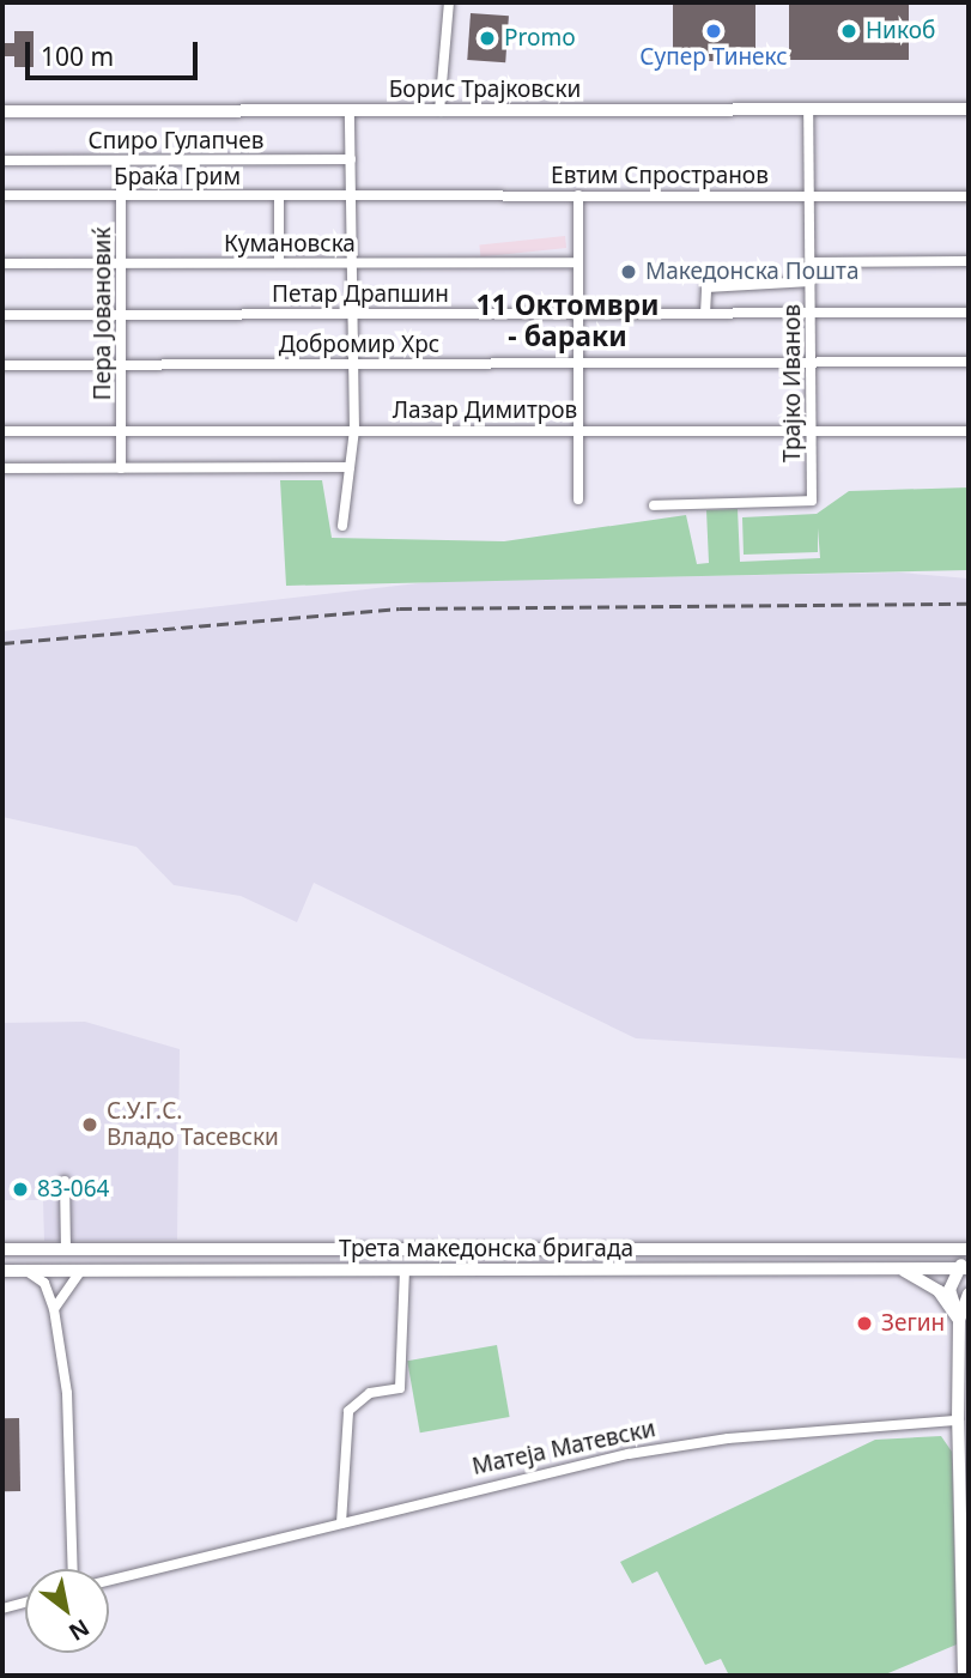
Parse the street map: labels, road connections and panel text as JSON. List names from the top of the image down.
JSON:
{
  "streets": {
    "street": [
      "Борис Трајковски",
      "Спиро Гулапчев",
      "Евтим Спространов",
      "Браќа Грим",
      "Кумановска",
      "Петар Драпшин",
      "Пера Јовановиќ",
      "Добромир Хрс",
      "Трајко Иванов",
      "Лазар Димитров",
      "Трета македонска бригада",
      "Матеја Матевски"
    ]
  },
  "crossings": [
    ["Борис Трајковски", "Трајко Иванов"],
    ["Спиро Гулапчев", "Пера Јовановиќ"],
    ["Евтим Спространов", "Браќа Грим"],
    ["Евтим Спространов", "Трајко Иванов"],
    ["Браќа Грим", "Пера Јовановиќ"],
    ["Кумановска", "Пера Јовановиќ"],
    ["Петар Драпшин", "Пера Јовановиќ"],
    ["Петар Драпшин", "Трајко Иванов"],
    ["Пера Јовановиќ", "Добромир Хрс"],
    ["Пера Јовановиќ", "Лазар Димитров"],
    ["Добромир Хрс", "Трајко Иванов"],
    ["Трајко Иванов", "Лазар Димитров"]
  ],
  "districts": ["11 Октомври - бараки"],
  "places": [
    "Супер Тинекс",
    "Никоб",
    "Promo",
    "Македонска Пошта",
    "С.У.Г.С. Владо Тасевски",
    "83-064",
    "Зегин"
  ],
  "scale_bar": "100 m",
  "north": "bottom right"
}
